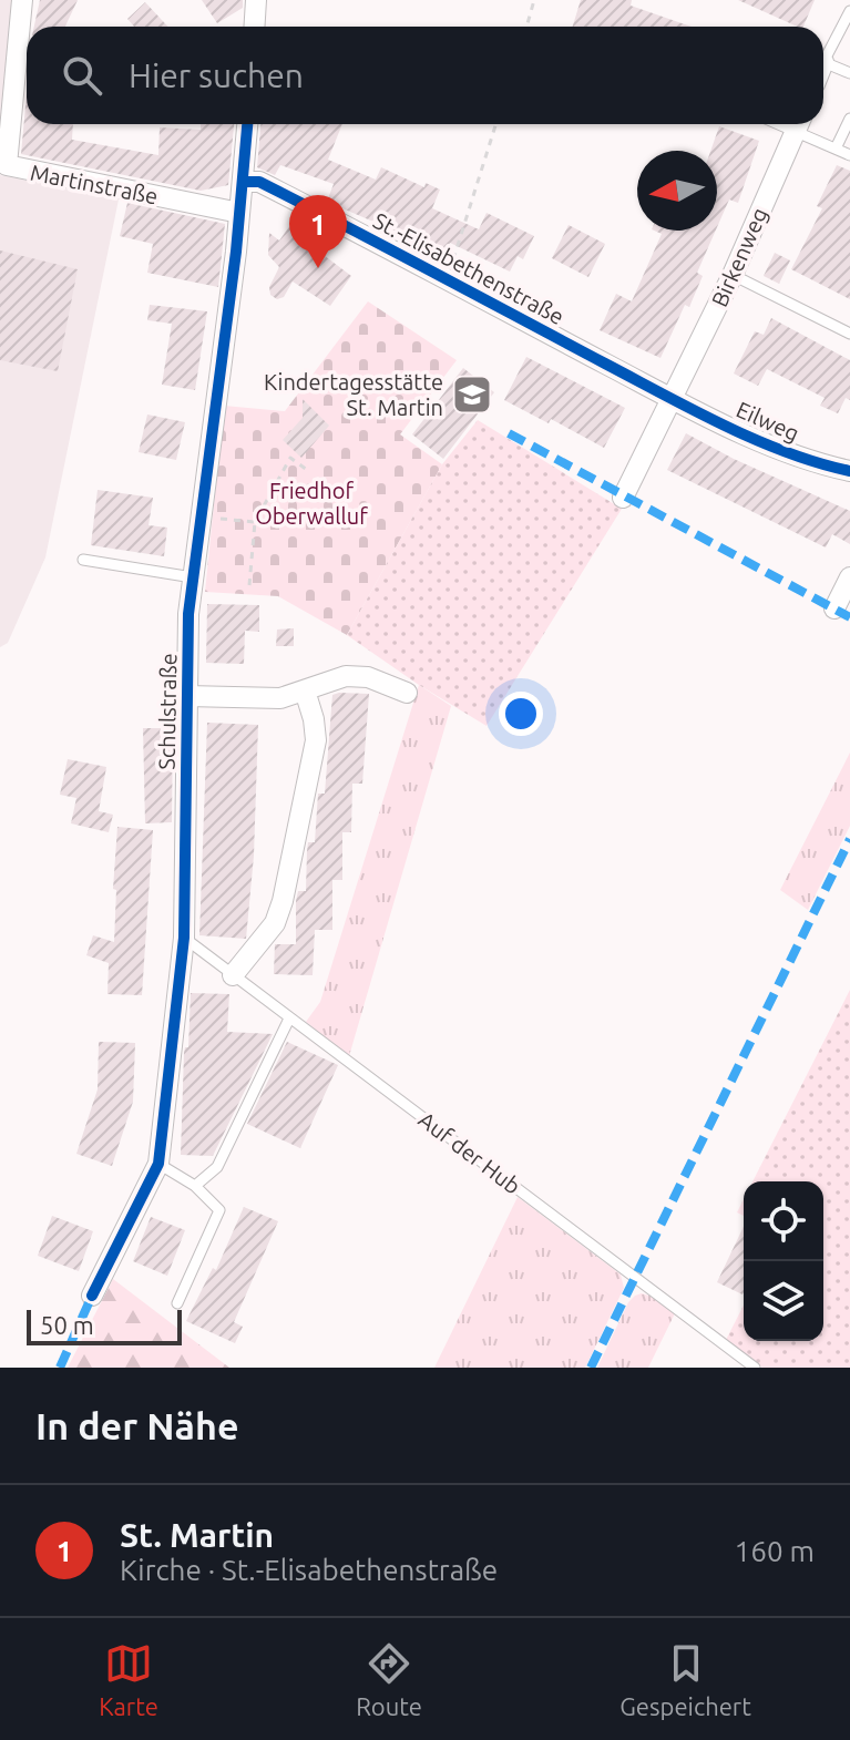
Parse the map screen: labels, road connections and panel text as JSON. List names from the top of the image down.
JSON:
{
  "streets": {
    "street": [
      "Martinstraße",
      "Birkenweg",
      "St.-Elisabethenstraße",
      "Eilweg",
      "Schulstraße"
    ],
    "lane": ["Auf der Hub"]
  },
  "crossings": [
    ["Martinstraße", "Schulstraße"],
    ["Birkenweg", "St.-Elisabethenstraße"],
    ["Birkenweg", "Eilweg"],
    ["St.-Elisabethenstraße", "Eilweg"],
    ["St.-Elisabethenstraße", "Schulstraße"],
    ["Schulstraße", "Auf der Hub"]
  ],
  "parks": ["Friedhof Oberwalluf"],
  "places": {
    "school or university": ["Kindertagesstätte St. Martin"]
  },
  "scale_bar": "50 m",
  "north": "left",
  "page": {
    "search": "Hier suchen",
    "pins": "1",
    "scale": "50 m",
    "heading": "In der Nähe",
    "list": [
      {
        "mark": "1",
        "name": "St. Martin",
        "note": "Kirche · St.-Elisabethenstraße",
        "value": "160 m"
      }
    ],
    "nav": ["Karte", "Route", "Gespeichert"]
  }
}
